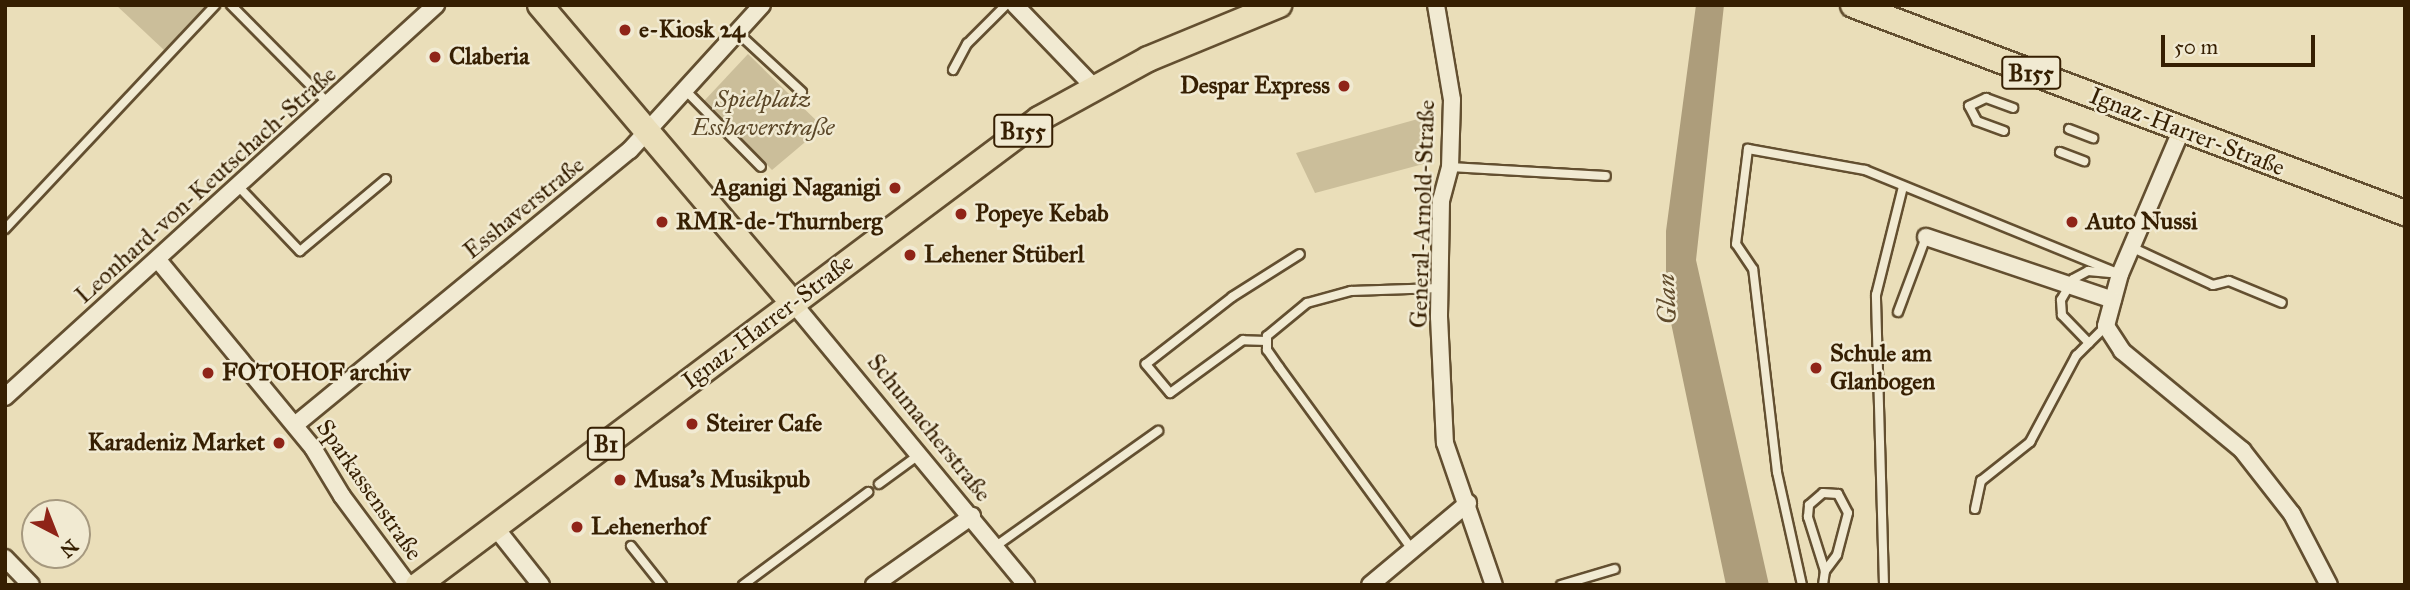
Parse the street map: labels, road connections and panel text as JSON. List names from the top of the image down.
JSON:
{
  "streets": {
    "main road": ["B155", "Ignaz-Harrer-Straße", "B1"],
    "street": [
      "Leonhard-von-Keutschach-Straße",
      "Esshaverstraße",
      "General-Arnold-Straße",
      "Schumacherstraße",
      "Sparkassenstraße"
    ]
  },
  "crossings": [
    ["Ignaz-Harrer-Straße", "Schumacherstraße"],
    ["Leonhard-von-Keutschach-Straße", "Sparkassenstraße"],
    ["Esshaverstraße", "Sparkassenstraße"]
  ],
  "water": ["Glan"],
  "parks": ["Spielplatz Esshaverstraße"],
  "places": [
    "e-Kiosk 24",
    "Claberia",
    "Despar Express",
    "Aganigi Naganigi",
    "Popeye Kebab",
    "RMR-de-Thurnberg",
    "Auto Nussi",
    "Lehener Stüberl",
    "Schule am Glanbogen",
    "FOTOHOF archiv",
    "Steirer Cafe",
    "Karadeniz Market",
    "Musa's Musikpub",
    "Lehenerhof"
  ],
  "scale_bar": "50 m",
  "north": "bottom right"
}
